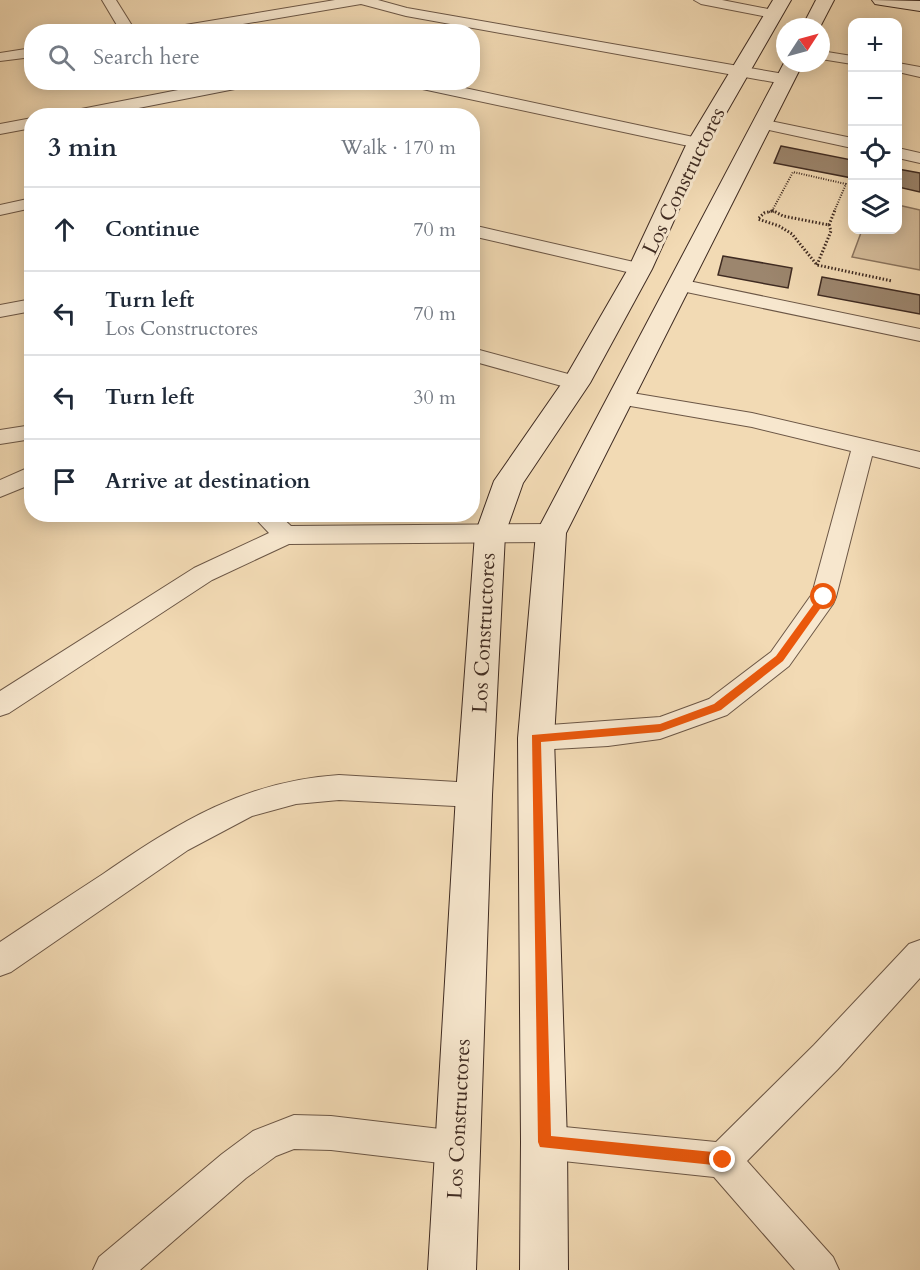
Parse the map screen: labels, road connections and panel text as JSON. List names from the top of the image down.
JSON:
{
  "streets": {
    "main road": ["Los Constructores"]
  },
  "north": "top right",
  "page": {
    "map_buttons": ["+", "−"],
    "search": "Search here",
    "heading": ["3 min", "Walk · 170 m"],
    "list": [
      ["Continue", "70 m"],
      ["Turn left", "Los Constructores", "70 m"],
      ["Turn left", "30 m"],
      "Arrive at destination"
    ]
  }
}
